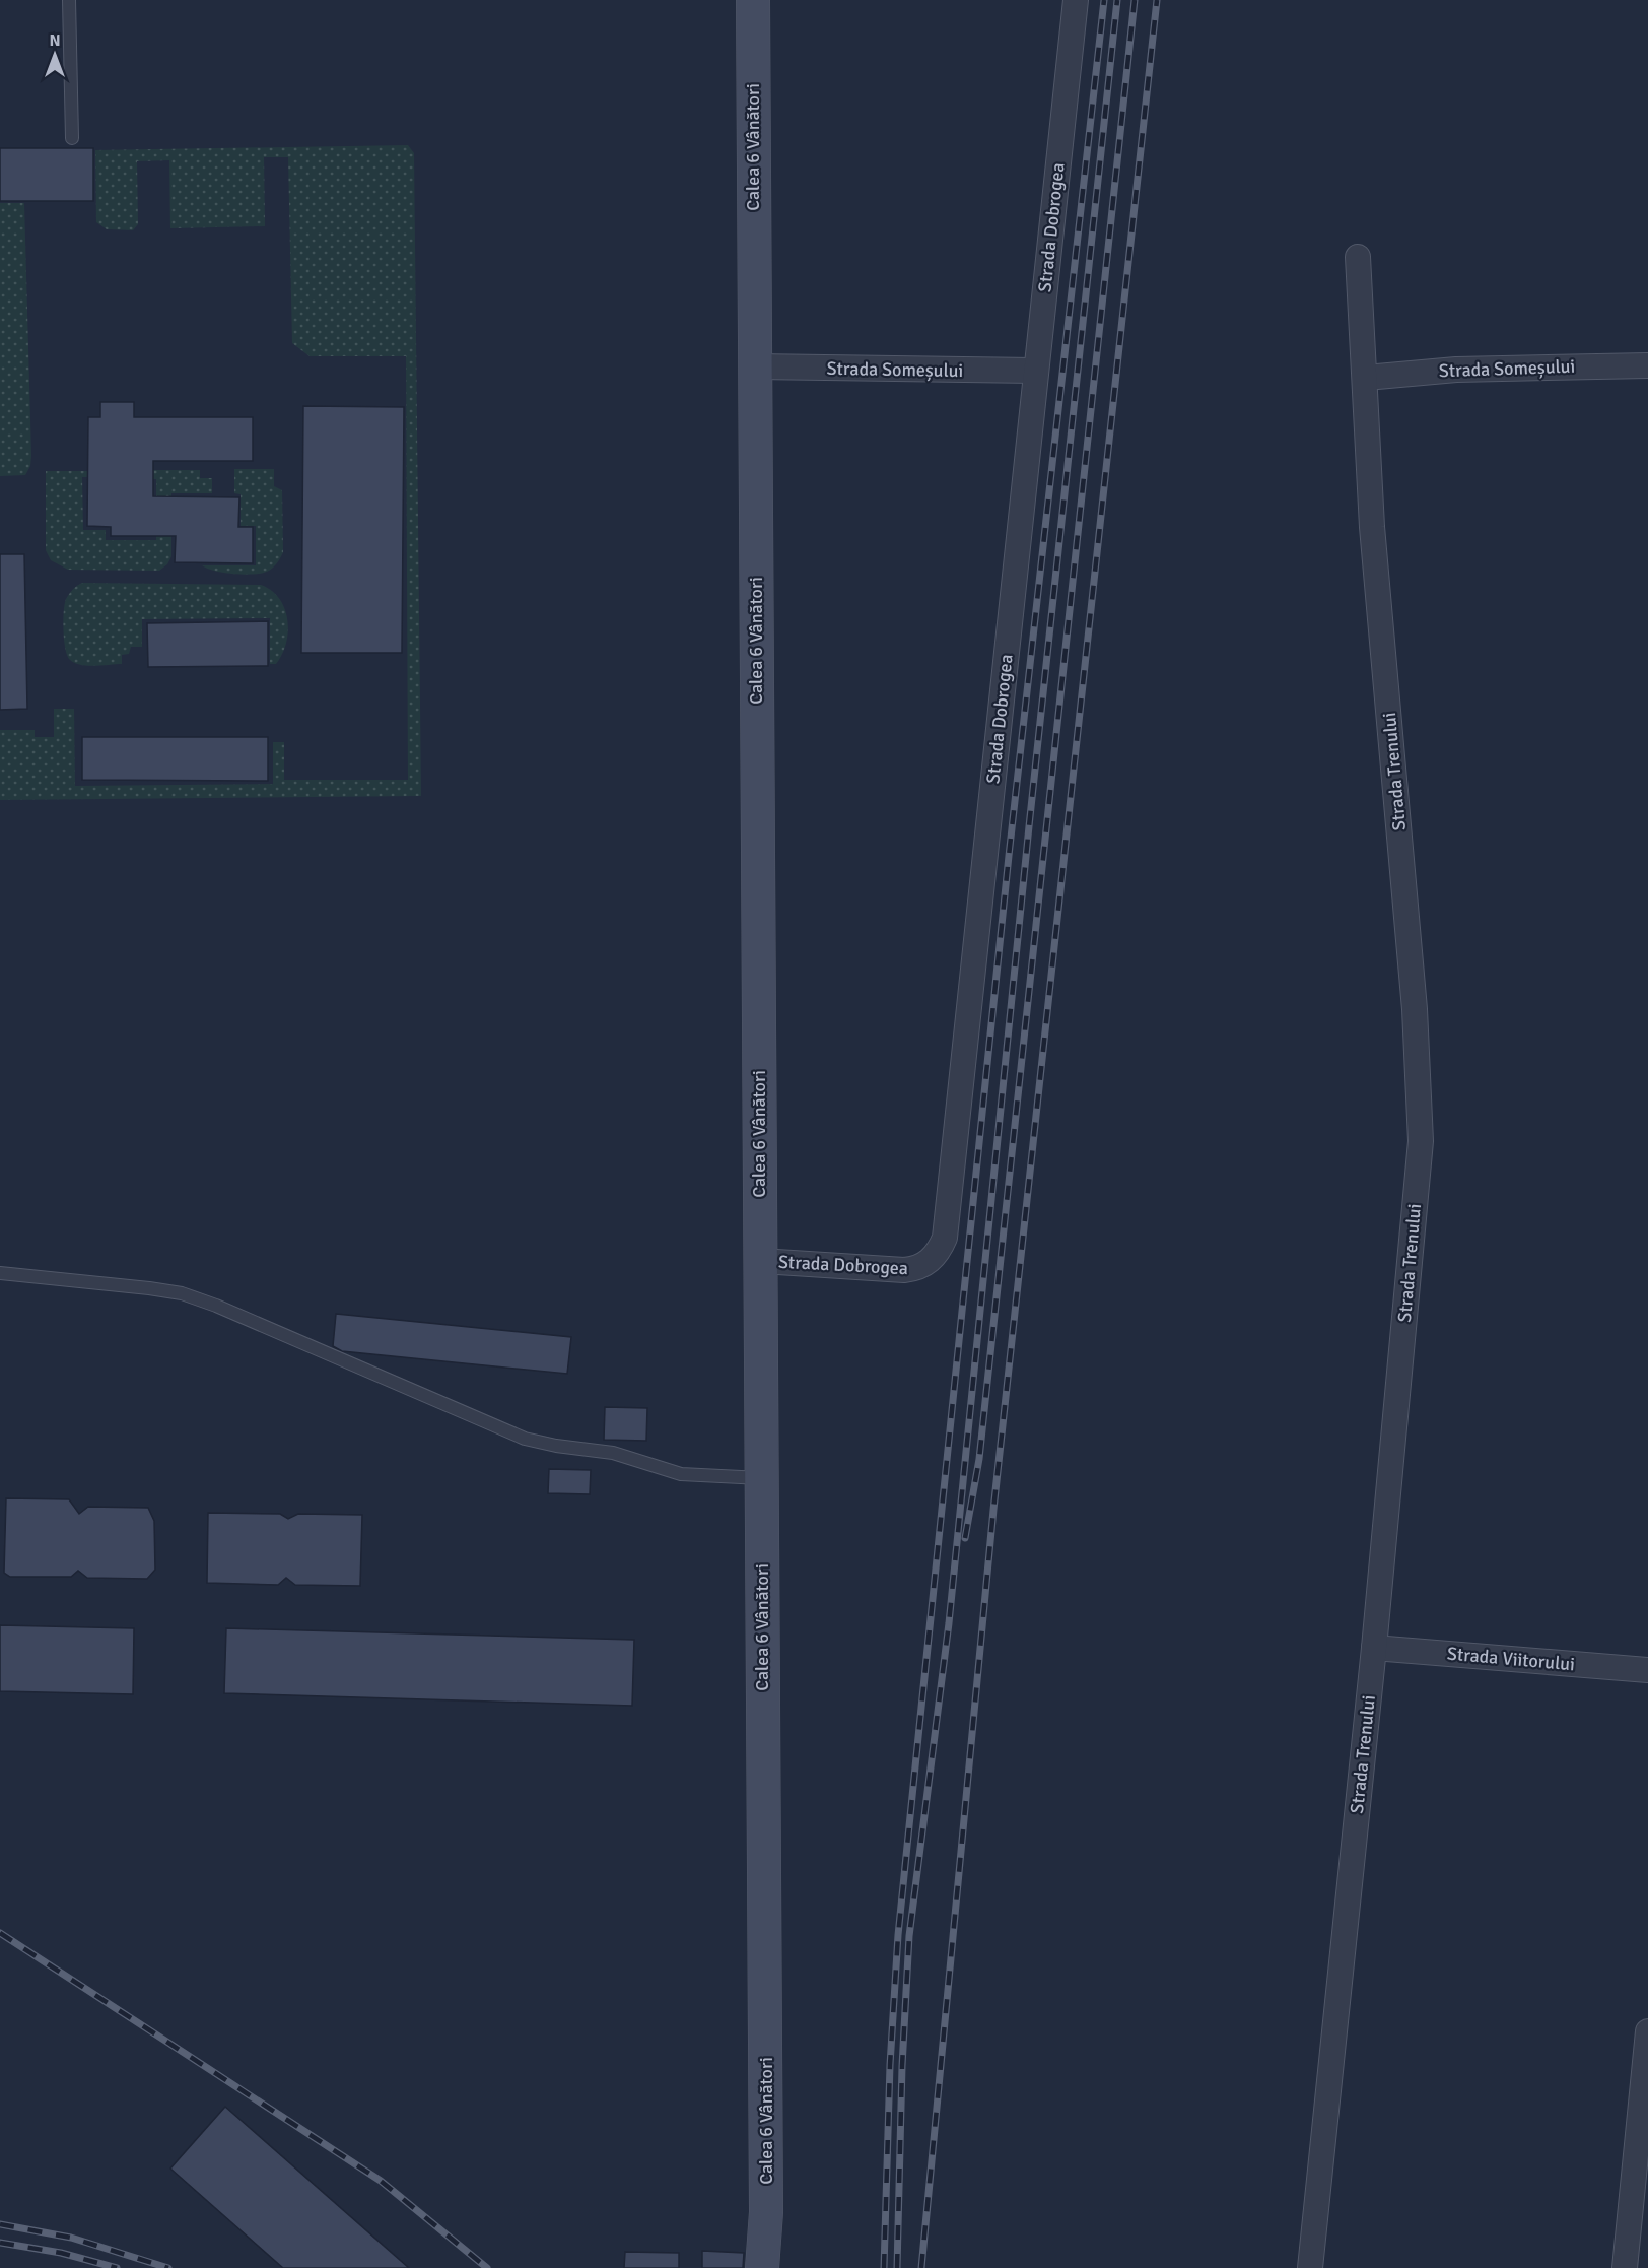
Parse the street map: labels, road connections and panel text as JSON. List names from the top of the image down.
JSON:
{
  "streets": {
    "main road": ["Calea 6 Vânători"],
    "street": [
      "Strada Dobrogea",
      "Strada Someșului",
      "Strada Trenului",
      "Strada Viitorului"
    ]
  },
  "crossings": [
    ["Calea 6 Vânători", "Strada Dobrogea"],
    ["Calea 6 Vânători", "Strada Someșului"],
    ["Strada Dobrogea", "Strada Someșului"],
    ["Strada Someșului", "Strada Trenului"],
    ["Strada Trenului", "Strada Viitorului"]
  ],
  "north": "top"
}
